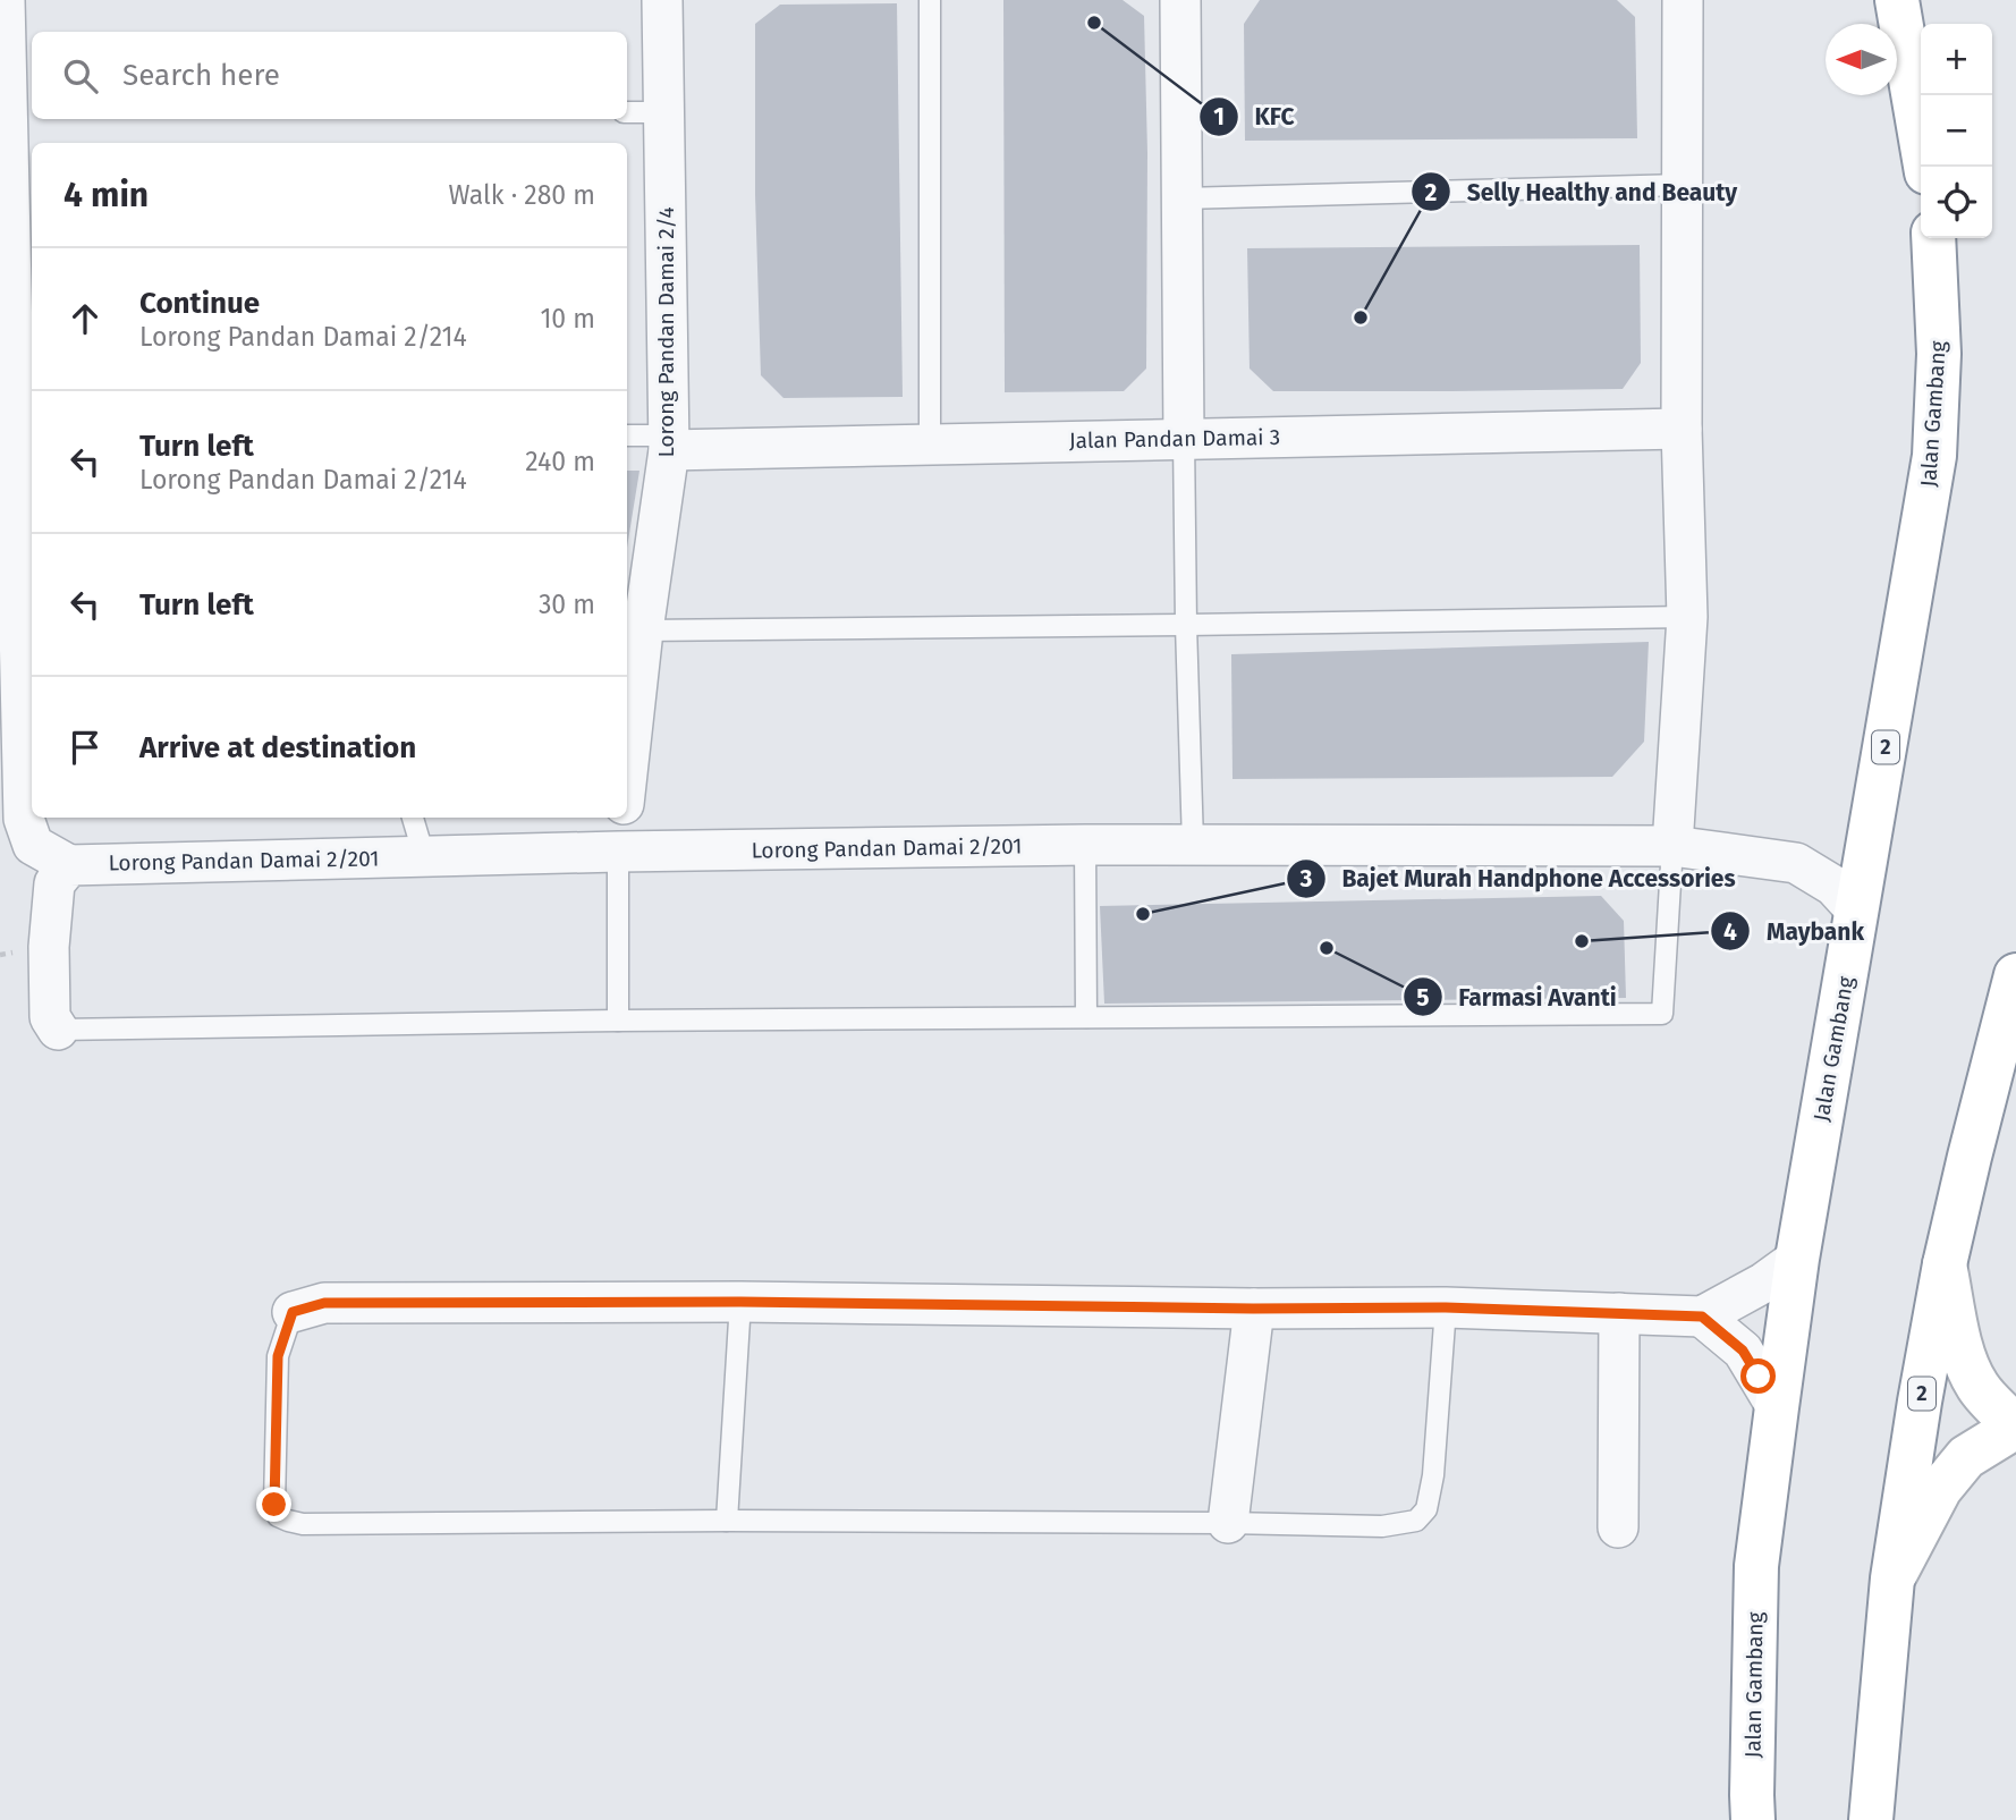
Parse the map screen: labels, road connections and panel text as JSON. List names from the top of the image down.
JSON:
{
  "streets": {
    "main road": ["Jalan Gambang", "2"],
    "street": ["Lorong Pandan Damai 2/4", "Jalan Pandan Damai 3", "Lorong Pandan Damai 2/201"]
  },
  "crossings": [
    ["Lorong Pandan Damai 2/4", "Jalan Pandan Damai 3"],
    ["Jalan Gambang", "Lorong Pandan Damai 2/201"]
  ],
  "places": [
    "KFC",
    "Selly Healthy and Beauty",
    "Bajet Murah Handphone Accessories",
    "Maybank",
    "Farmasi Avanti"
  ],
  "north": "left",
  "page": {
    "map_buttons": ["+", "−"],
    "search": "Search here",
    "heading": ["4 min", "Walk · 280 m"],
    "list": [
      ["Continue", "Lorong Pandan Damai 2/214", "10 m"],
      ["Turn left", "Lorong Pandan Damai 2/214", "240 m"],
      ["Turn left", "30 m"],
      "Arrive at destination"
    ]
  }
}
